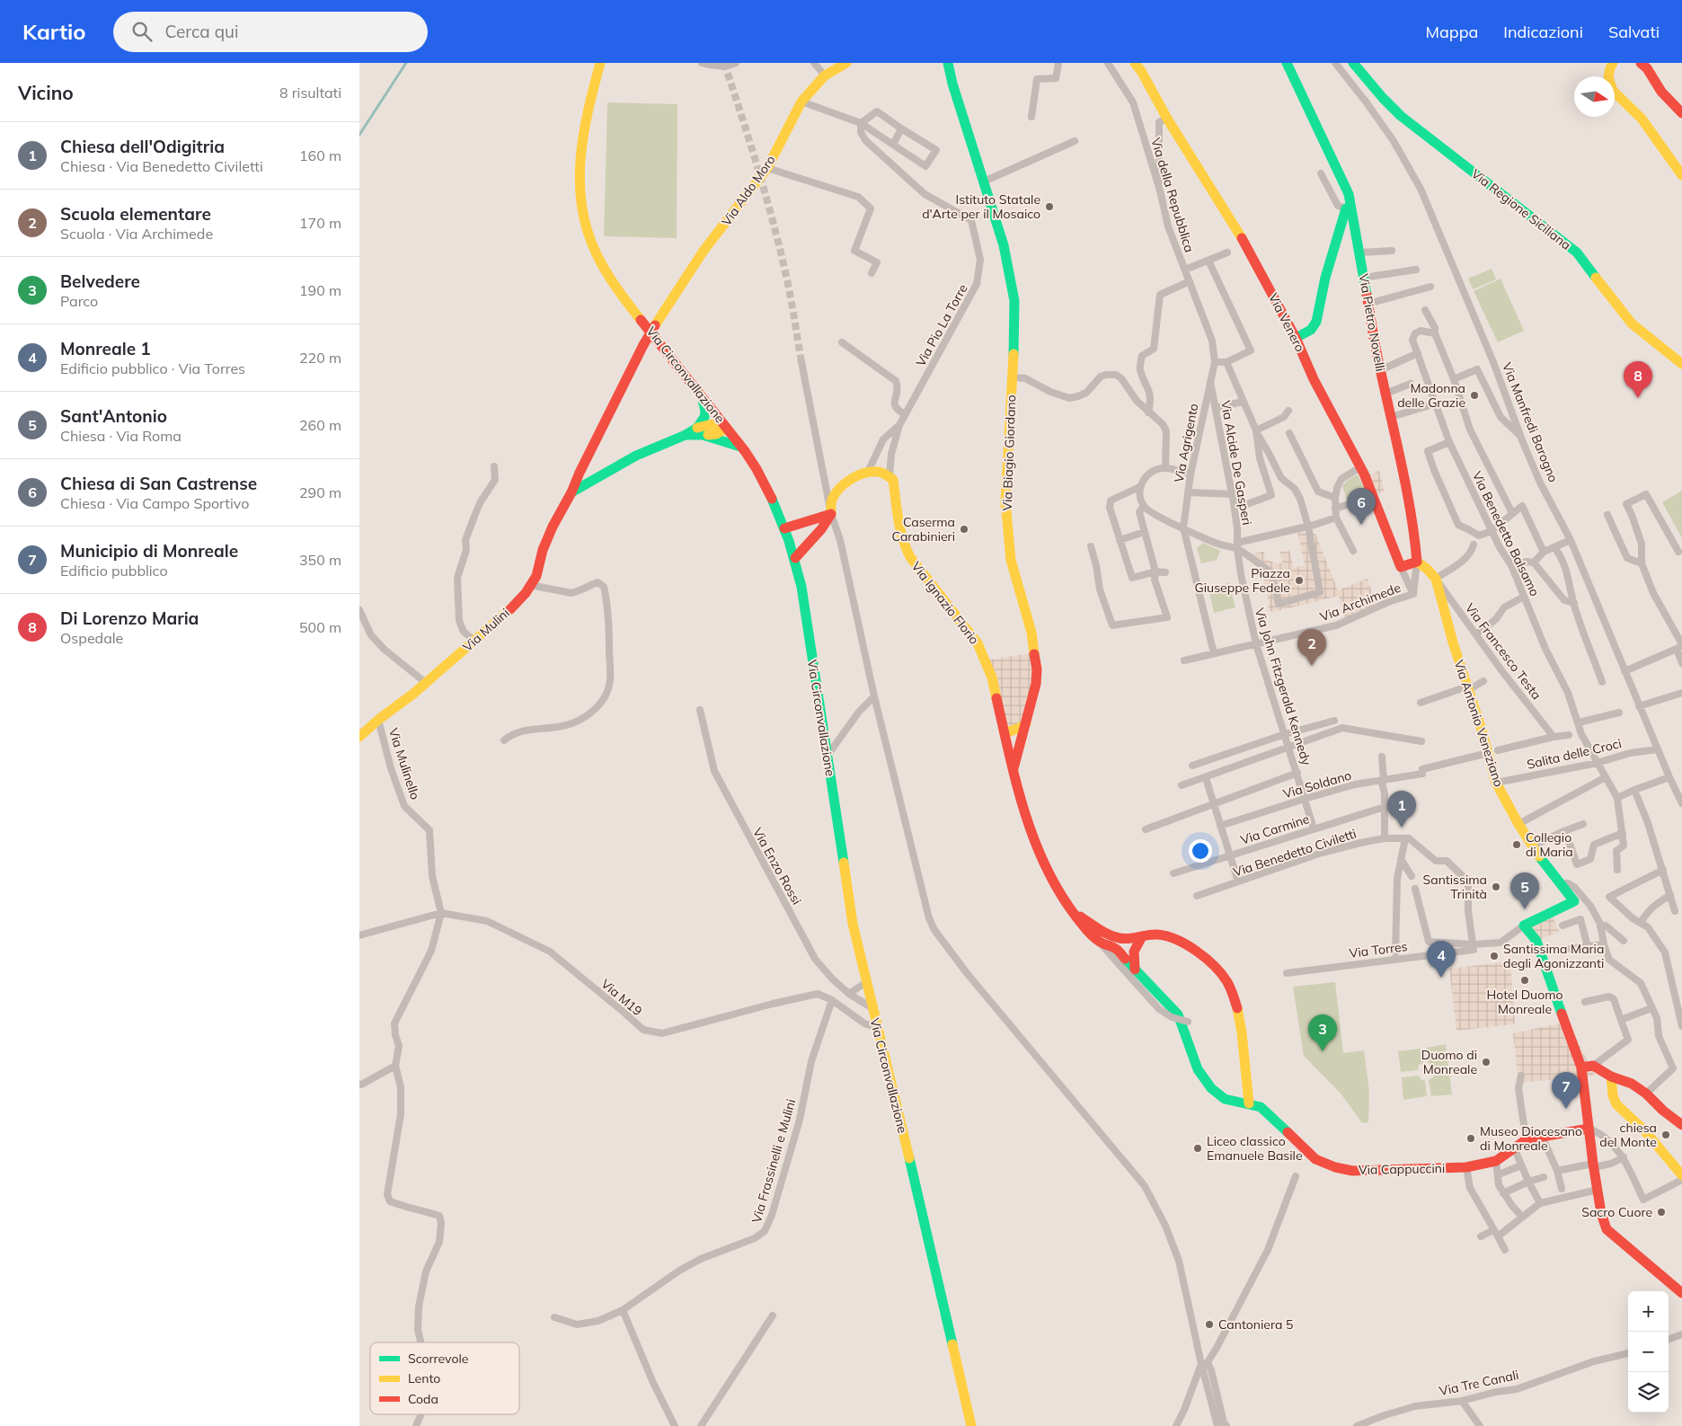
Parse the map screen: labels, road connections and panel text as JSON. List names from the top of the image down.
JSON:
{
  "streets": {
    "street": [
      "Via Aldo Moro",
      "Via della Repubblica",
      "Via Regione Siciliana",
      "Via Venero",
      "Via Pietro Novelli",
      "Via Pio La Torre",
      "Via Circonvallazione",
      "Via Manfredi Barogno",
      "Via Agrigento",
      "Via Biagio Giordano",
      "Via Alcide De Gasperi",
      "Via Benedetto Balsamo",
      "Via Archimede",
      "Via Ignazio Florio",
      "Via Mulini",
      "Via Francesco Testa",
      "Via John Fitzgerald Kennedy",
      "Via Antonio Veneziano",
      "Salita delle Croci",
      "Via Mulinello",
      "Via Soldano",
      "Via Carmine",
      "Via Benedetto Civiletti",
      "Via Enzo Rossi",
      "Via Torres",
      "Via M19",
      "Via Frassinelli e Mulini",
      "Via Cappuccini",
      "Via Tre Canali"
    ]
  },
  "crossings": [
    ["Via Aldo Moro", "Via Mulini"],
    ["Via della Repubblica", "Via Agrigento"],
    ["Via Venero", "Via Pietro Novelli"],
    ["Via Venero", "Via Archimede"],
    ["Via Pietro Novelli", "Via Archimede"],
    ["Via Circonvallazione", "Via Enzo Rossi"],
    ["Via Circonvallazione", "Via M19"],
    ["Via Manfredi Barogno", "Salita delle Croci"],
    ["Via Agrigento", "Via Alcide De Gasperi"],
    ["Via Biagio Giordano", "Via Ignazio Florio"],
    ["Via Alcide De Gasperi", "Via John Fitzgerald Kennedy"],
    ["Via Benedetto Balsamo", "Salita delle Croci"],
    ["Via Archimede", "Via John Fitzgerald Kennedy"],
    ["Via Ignazio Florio", "Via Cappuccini"],
    ["Via Mulini", "Via Mulinello"],
    ["Via Francesco Testa", "Via Antonio Veneziano"],
    ["Via Francesco Testa", "Via Soldano"],
    ["Via John Fitzgerald Kennedy", "Via Soldano"],
    ["Via John Fitzgerald Kennedy", "Via Carmine"],
    ["Via Antonio Veneziano", "Salita delle Croci"],
    ["Via Antonio Veneziano", "Via Soldano"],
    ["Via Mulinello", "Via M19"],
    ["Via M19", "Via Frassinelli e Mulini"]
  ],
  "places": [
    "Istituto Statale d'Arte per il Mosaico",
    "Madonna delle Grazie",
    "Caserma Carabinieri",
    "Piazza Giuseppe Fedele",
    "Collegio di Maria",
    "Santissima Trinità",
    "Santissima Maria degli Agonizzanti",
    "Hotel Duomo Monreale",
    "Duomo di Monreale",
    "chiesa del Monte",
    "Museo Diocesano di Monreale",
    "Liceo classico Emanuele Basile",
    "Sacro Cuore",
    "Cantoniera 5"
  ],
  "legend": ["Scorrevole", "Lento", "Coda"],
  "north": "right",
  "page": {
    "header": "Kartio",
    "search": "Cerca qui",
    "nav": ["Mappa", "Indicazioni", "Salvati"],
    "heading": ["Vicino", "8 risultati"],
    "list": [
      {
        "mark": "1",
        "name": "Chiesa dell'Odigitria",
        "note": "Chiesa · Via Benedetto Civiletti",
        "value": "160 m"
      },
      {
        "mark": "2",
        "name": "Scuola elementare",
        "note": "Scuola · Via Archimede",
        "value": "170 m"
      },
      {
        "mark": "3",
        "name": "Belvedere",
        "note": "Parco",
        "value": "190 m"
      },
      {
        "mark": "4",
        "name": "Monreale 1",
        "note": "Edificio pubblico · Via Torres",
        "value": "220 m"
      },
      {
        "mark": "5",
        "name": "Sant'Antonio",
        "note": "Chiesa · Via Roma",
        "value": "260 m"
      },
      {
        "mark": "6",
        "name": "Chiesa di San Castrense",
        "note": "Chiesa · Via Campo Sportivo",
        "value": "290 m"
      },
      {
        "mark": "7",
        "name": "Municipio di Monreale",
        "note": "Edificio pubblico",
        "value": "350 m"
      },
      {
        "mark": "8",
        "name": "Di Lorenzo Maria",
        "note": "Ospedale",
        "value": "500 m"
      }
    ],
    "pins": [
      "8",
      "6",
      "2",
      "1",
      "5",
      "4",
      "3",
      "7"
    ],
    "map_buttons": ["+", "−"]
  }
}
